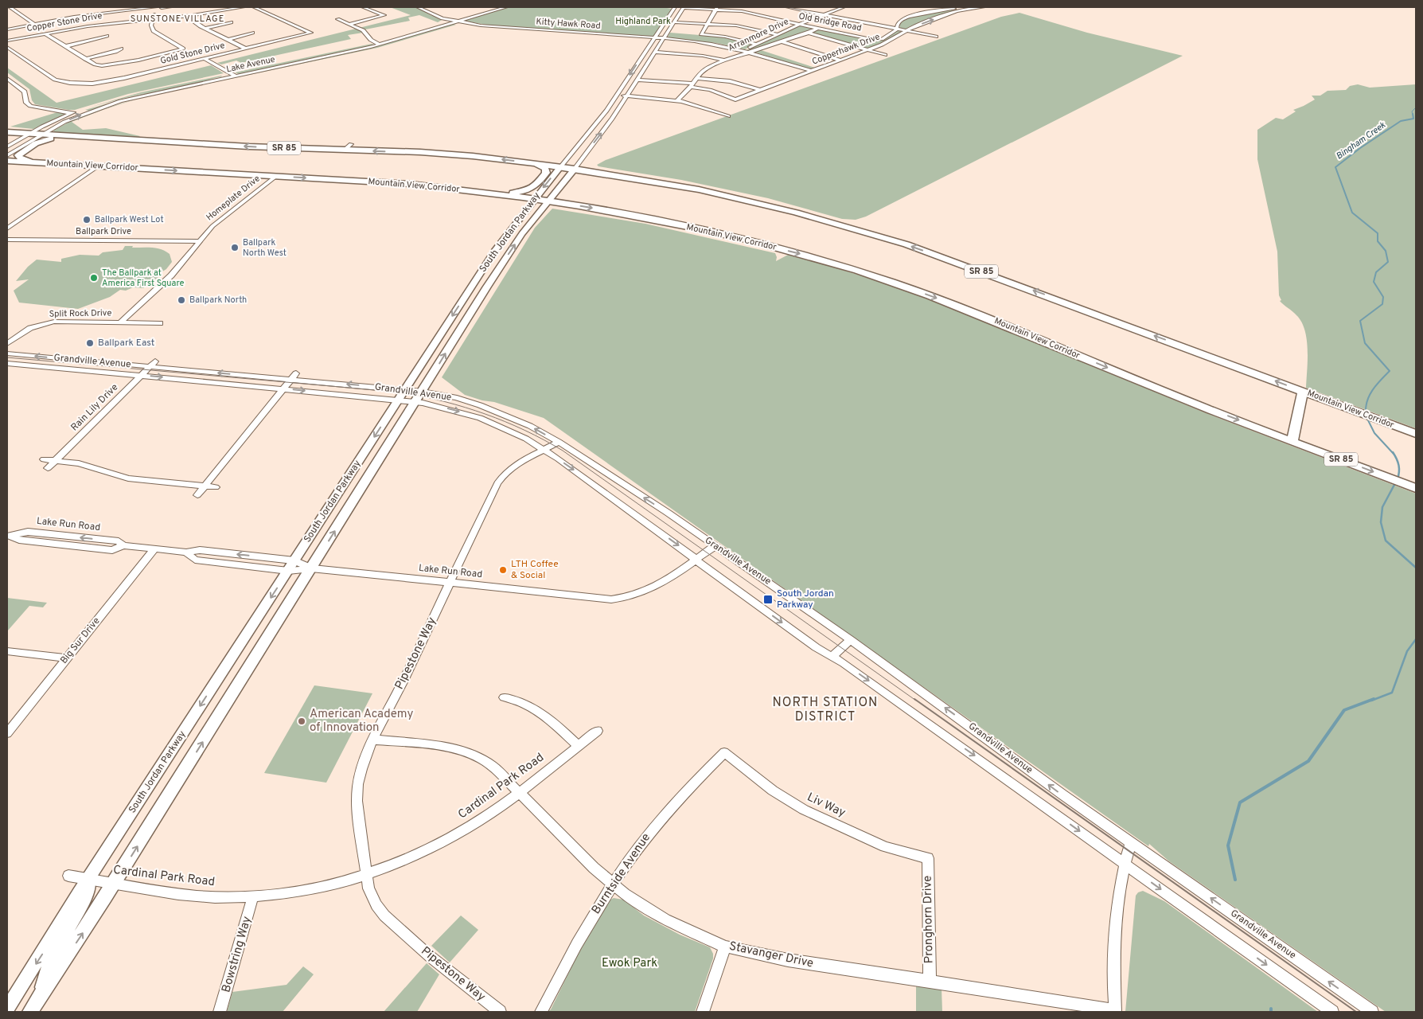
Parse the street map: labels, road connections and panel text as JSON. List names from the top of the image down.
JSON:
{
  "streets": {
    "highway": ["SR 85", "Mountain View Corridor"],
    "main road": ["South Jordan Parkway"],
    "street": [
      "Copper Stone Drive",
      "Old Bridge Road",
      "Kitty Hawk Road",
      "Arranmore Drive",
      "Copperhawk Drive",
      "Gold Stone Drive",
      "Lake Avenue",
      "Homeplate Drive",
      "Ballpark Drive",
      "Split Rock Drive",
      "Grandville Avenue",
      "Rain Lily Drive",
      "Lake Run Road",
      "Big Sur Drive",
      "Pipestone Way",
      "Cardinal Park Road",
      "Liv Way",
      "Burntside Avenue",
      "Pronghorn Drive",
      "Bowstring Way",
      "Stavanger Drive"
    ]
  },
  "crossings": [
    ["Old Bridge Road", "Arranmore Drive"],
    ["Old Bridge Road", "Copperhawk Drive"],
    ["Old Bridge Road", "South Jordan Parkway"],
    ["Kitty Hawk Road", "Arranmore Drive"],
    ["Kitty Hawk Road", "Copperhawk Drive"],
    ["Kitty Hawk Road", "Lake Avenue"],
    ["Kitty Hawk Road", "South Jordan Parkway"],
    ["Arranmore Drive", "Copperhawk Drive"],
    ["Lake Avenue", "Mountain View Corridor"],
    ["Mountain View Corridor", "Homeplate Drive"],
    ["Mountain View Corridor", "South Jordan Parkway"],
    ["Homeplate Drive", "Ballpark Drive"],
    ["Homeplate Drive", "Split Rock Drive"],
    ["South Jordan Parkway", "Grandville Avenue"],
    ["South Jordan Parkway", "Lake Run Road"],
    ["South Jordan Parkway", "Cardinal Park Road"],
    ["Grandville Avenue", "Rain Lily Drive"],
    ["Grandville Avenue", "Lake Run Road"],
    ["Grandville Avenue", "Pipestone Way"],
    ["Lake Run Road", "Big Sur Drive"],
    ["Lake Run Road", "Pipestone Way"],
    ["Pipestone Way", "Cardinal Park Road"],
    ["Pipestone Way", "Stavanger Drive"],
    ["Cardinal Park Road", "Bowstring Way"],
    ["Cardinal Park Road", "Stavanger Drive"],
    ["Liv Way", "Burntside Avenue"],
    ["Liv Way", "Pronghorn Drive"],
    ["Burntside Avenue", "Stavanger Drive"],
    ["Pronghorn Drive", "Stavanger Drive"]
  ],
  "districts": ["SUNSTONE VILLAGE", "NORTH STATION DISTRICT"],
  "water": ["Bingham Creek"],
  "parks": ["Highland Park", "Ewok Park"],
  "places": {
    "other": [
      "Ballpark West Lot",
      "Ballpark North West",
      "The Ballpark at America First Square",
      "Ballpark North",
      "Ballpark East",
      "LTH Coffee & Social",
      "American Academy of Innovation"
    ],
    "transit": ["South Jordan Parkway"]
  }
}
